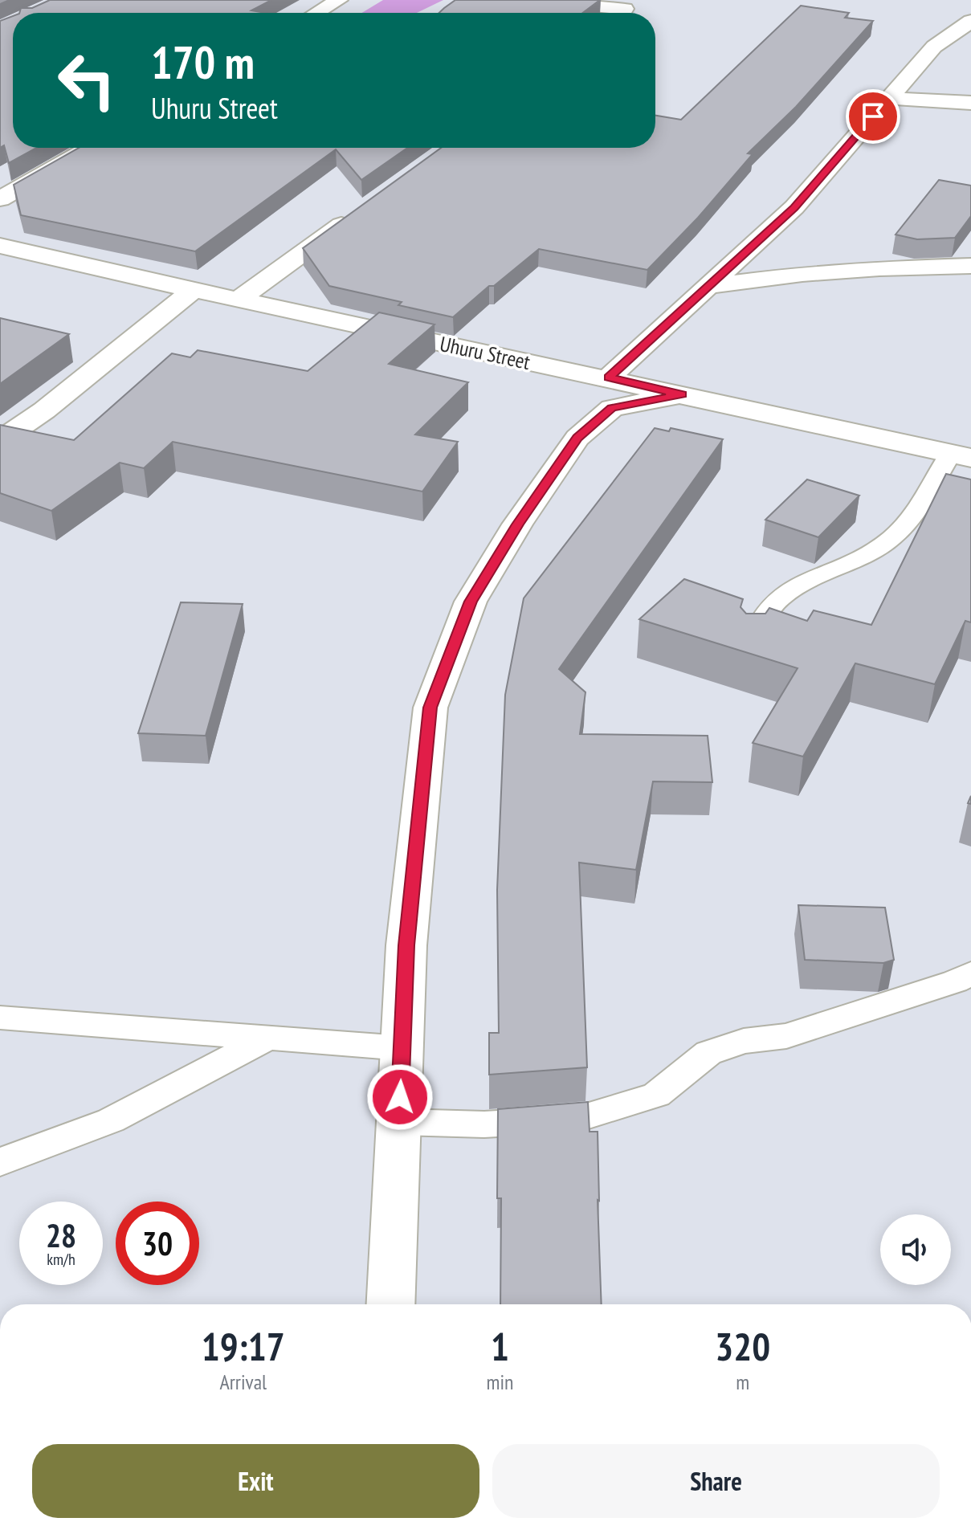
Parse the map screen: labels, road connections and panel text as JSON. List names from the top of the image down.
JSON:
{
  "streets": {
    "street": ["Uhuru Street"]
  },
  "page": {
    "turn": ["170 m", "Uhuru Street"],
    "speed": "28 km/h",
    "limit": "30",
    "eta": [
      "19:17",
      "Arrival",
      "1",
      "min",
      "320",
      "m"
    ],
    "buttons": ["Exit", "Share"]
  }
}
